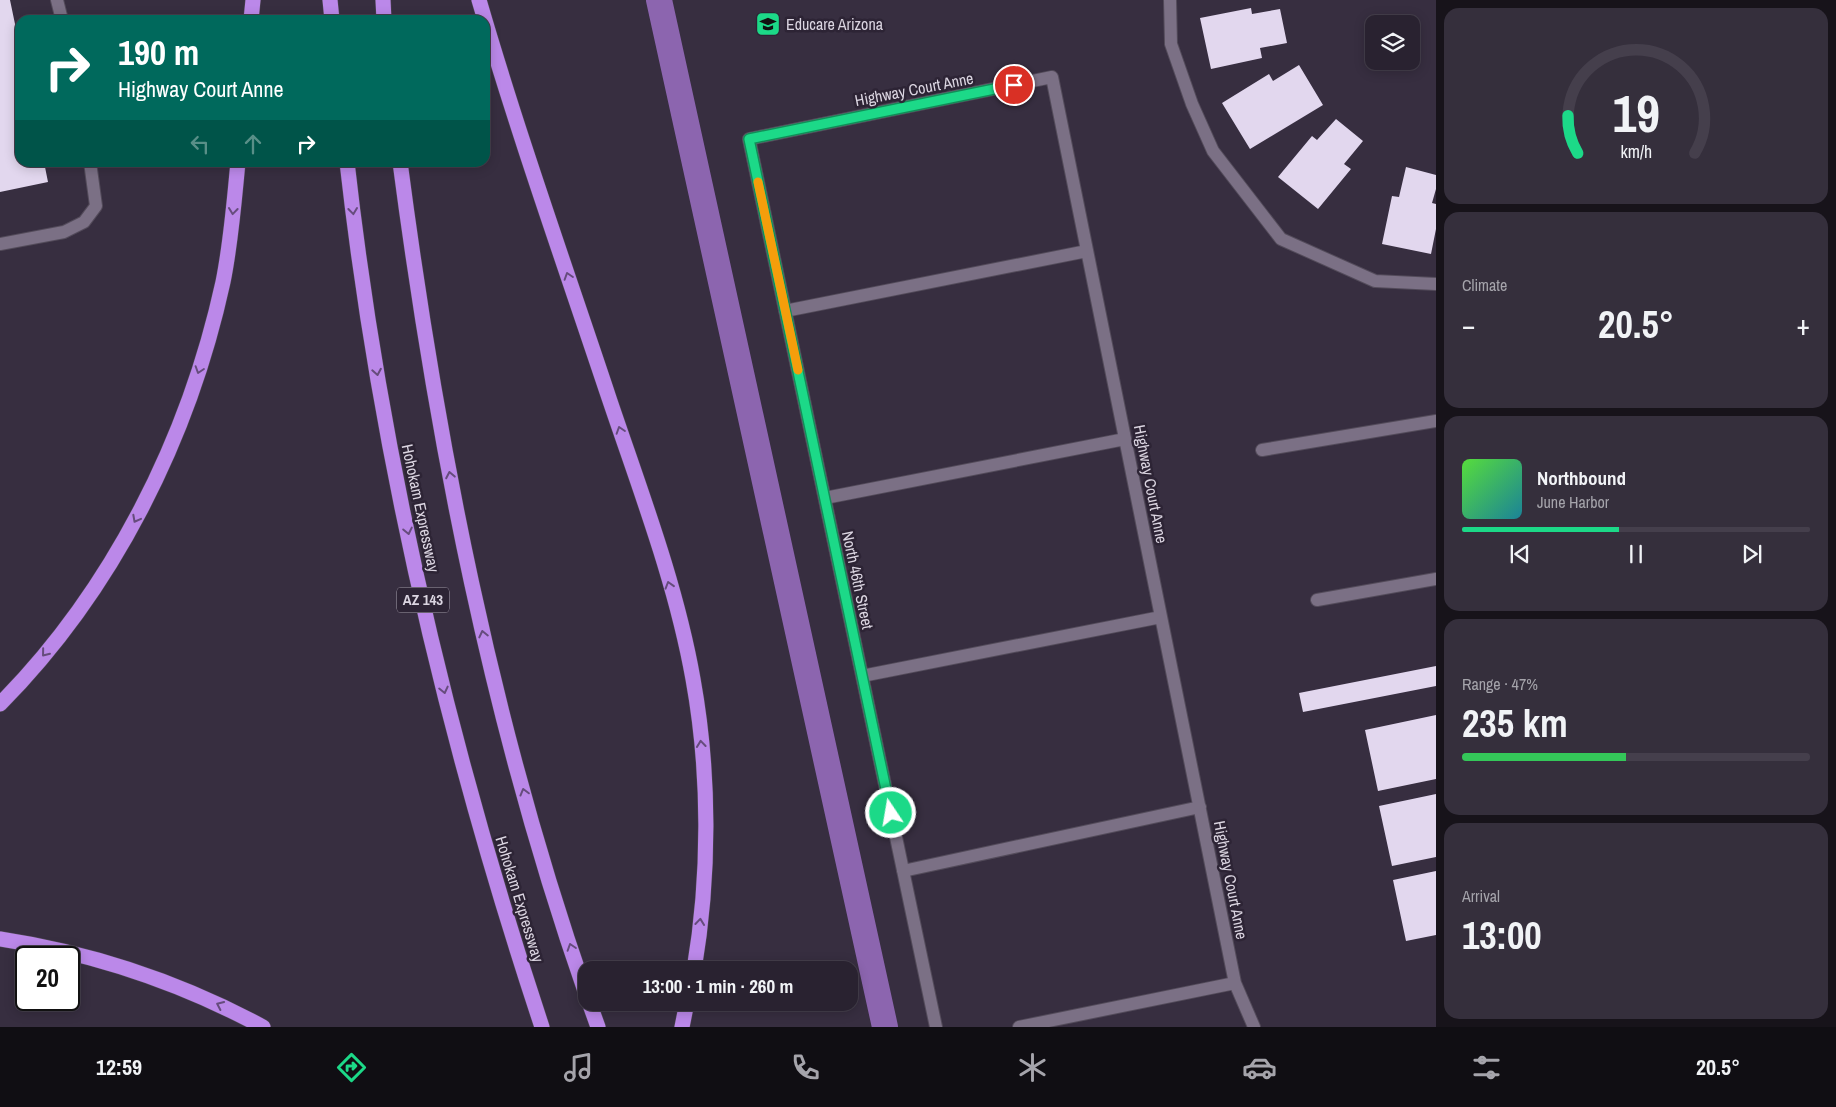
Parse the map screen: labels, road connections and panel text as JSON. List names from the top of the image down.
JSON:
{
  "streets": {
    "highway": ["Hohokam Expressway", "AZ 143"],
    "street": ["Highway Court Anne", "North 46th Street"]
  },
  "crossings": [
    ["Highway Court Anne", "North 46th Street"]
  ],
  "places": {
    "school or university": ["Educare Arizona"]
  },
  "page": {
    "turn": ["190 m", "Highway Court Anne"],
    "tile": [
      "Climate",
      ["Range · 47%", "235 km"],
      ["Arrival", "13:00"]
    ],
    "heat": ["−", "20.5°", "+"],
    "song": ["Northbound", "June Harbor"],
    "limit": "20",
    "trip": "13:00 · 1 min · 260 m",
    "tabs": ["12:59", "20.5°"],
    "gauge": ["19", "km/h"]
  }
}
